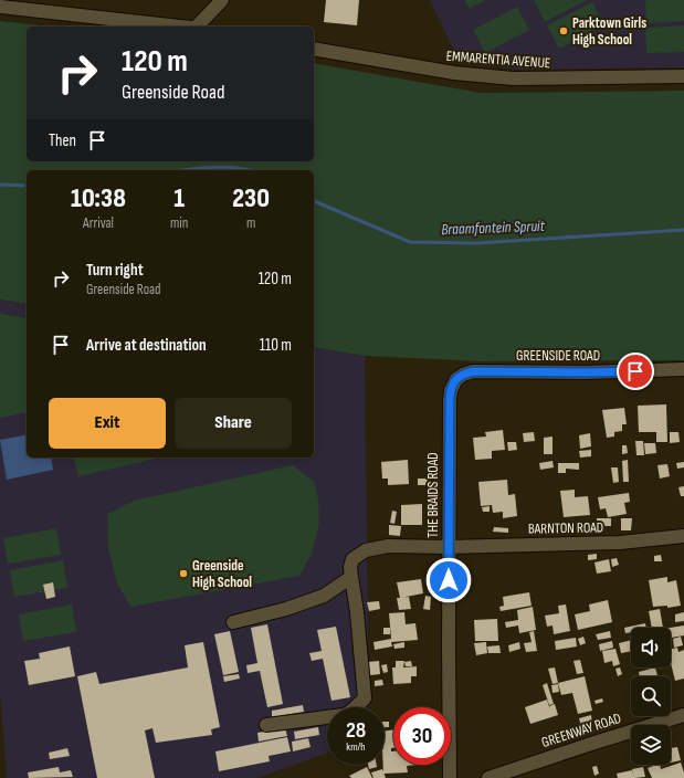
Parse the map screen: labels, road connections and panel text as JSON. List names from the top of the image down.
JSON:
{
  "streets": {
    "street": [
      "EMMARENTIA AVENUE",
      "GREENSIDE ROAD",
      "THE BRAIDS ROAD",
      "BARNTON ROAD",
      "GREENWAY ROAD"
    ]
  },
  "crossings": [
    ["GREENSIDE ROAD", "THE BRAIDS ROAD"],
    ["THE BRAIDS ROAD", "BARNTON ROAD"]
  ],
  "water": ["Braamfontein Spruit"],
  "places": ["Parktown Girls High School", "Greenside High School"],
  "page": {
    "turn": ["120 m", "Greenside Road"],
    "then": "Then",
    "eta": [
      "10:38",
      "Arrival",
      "1",
      "min",
      "230",
      "m"
    ],
    "list": [
      {
        "name": "Turn right",
        "note": "Greenside Road",
        "value": "120 m"
      },
      {
        "name": "Arrive at destination",
        "value": "110 m"
      }
    ],
    "buttons": ["Exit", "Share"],
    "speed": "28 km/h",
    "limit": "30"
  }
}
